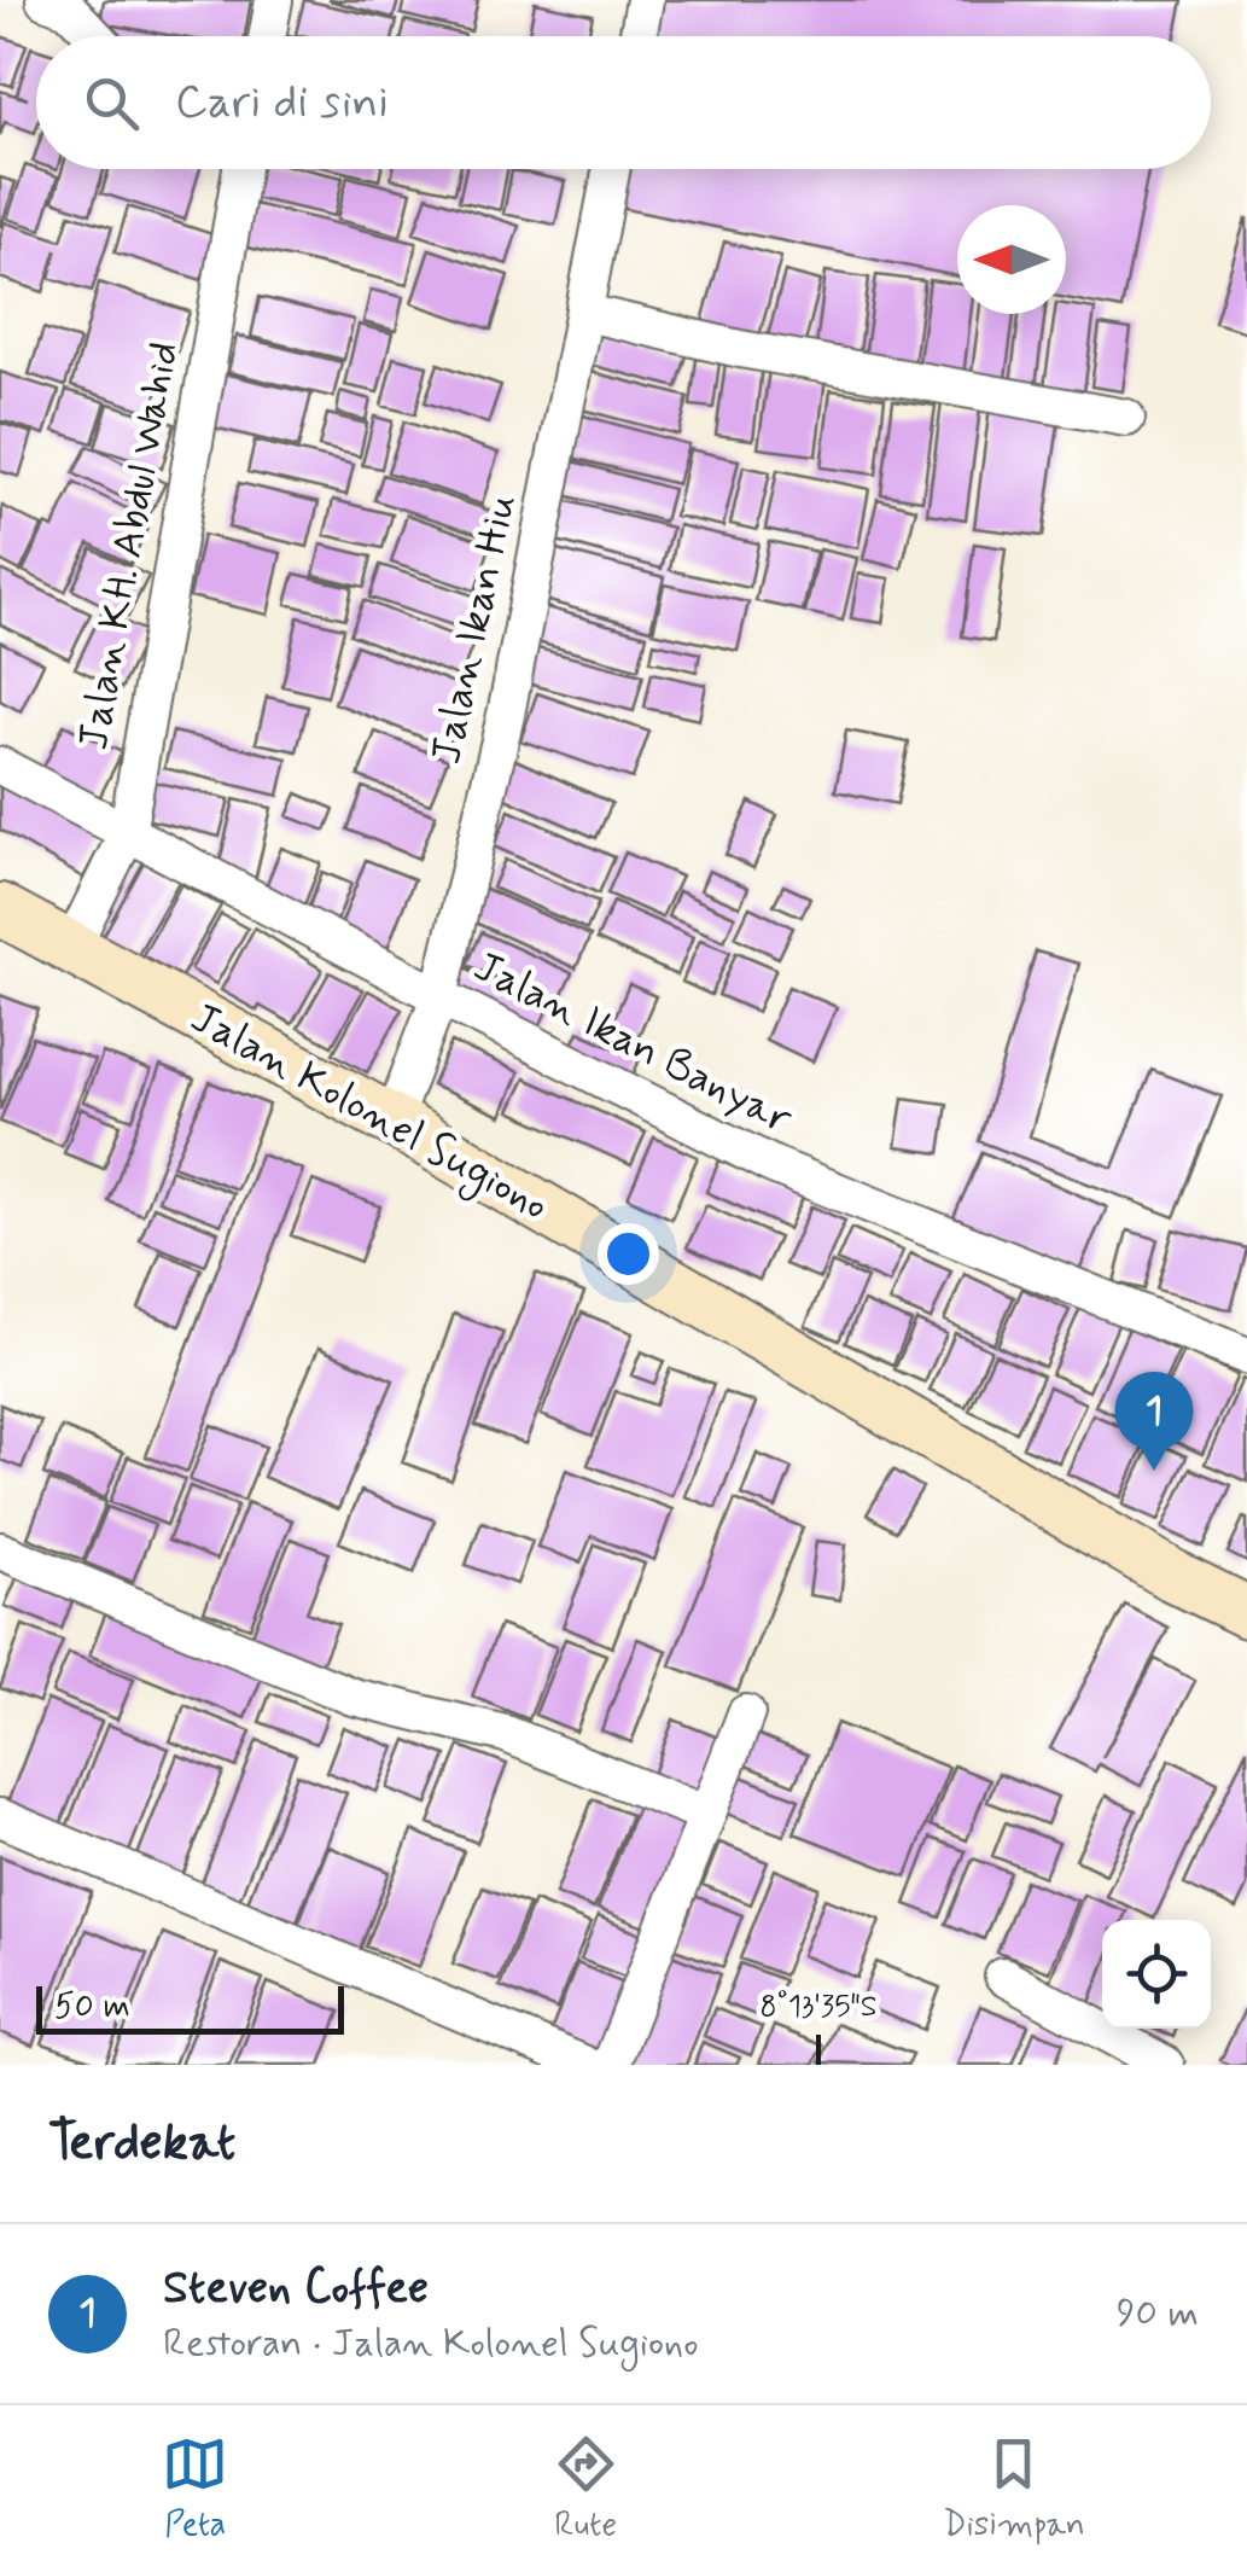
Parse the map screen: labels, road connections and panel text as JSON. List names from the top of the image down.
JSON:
{
  "streets": {
    "main road": ["Jalan Kolonel Sugiono"],
    "street": ["Jalan KH. Abdul Wahid", "Jalan Ikan Hiu", "Jalan Ikan Banyar"]
  },
  "crossings": [
    ["Jalan KH. Abdul Wahid", "Jalan Ikan Banyar"],
    ["Jalan KH. Abdul Wahid", "Jalan Kolonel Sugiono"],
    ["Jalan Ikan Hiu", "Jalan Ikan Banyar"],
    ["Jalan Ikan Hiu", "Jalan Kolonel Sugiono"]
  ],
  "scale_bar": "50 m",
  "north": "left",
  "page": {
    "search": "Cari di sini",
    "pins": "1",
    "scale": "50 m",
    "heading": "Terdekat",
    "list": [
      {
        "mark": "1",
        "name": "Steven Coffee",
        "note": "Restoran · Jalan Kolonel Sugiono",
        "value": "90 m"
      }
    ],
    "nav": ["Peta", "Rute", "Disimpan"]
  },
  "coordinates": ["8°13'35\"S"]
}
